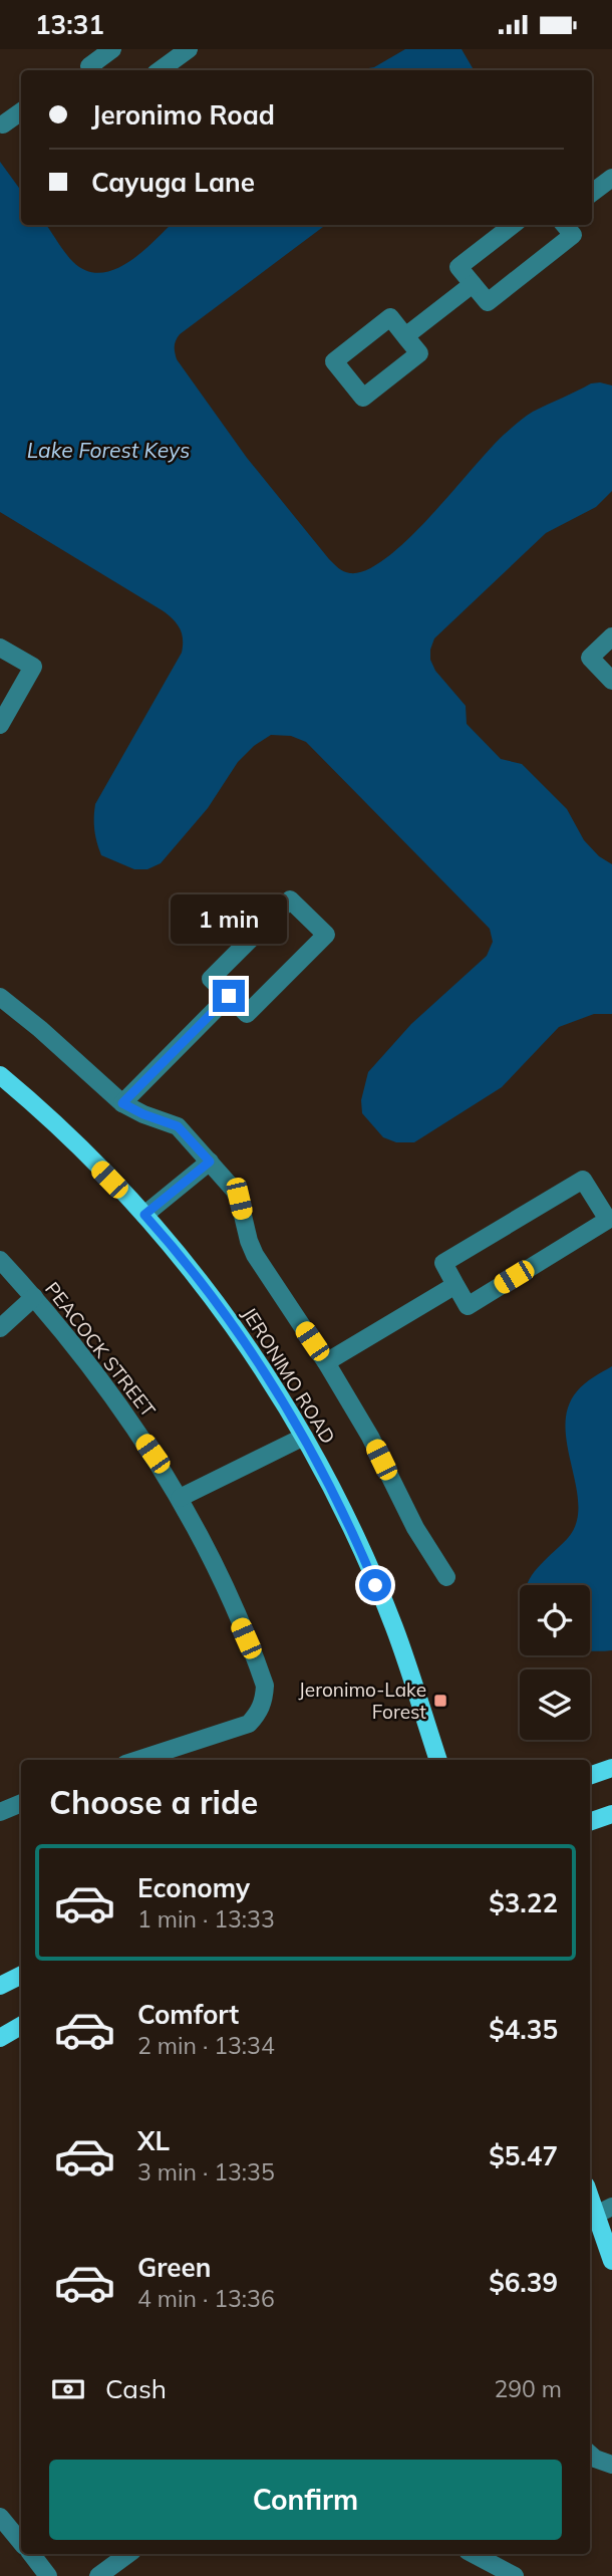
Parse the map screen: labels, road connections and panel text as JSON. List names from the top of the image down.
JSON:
{
  "streets": {
    "main road": ["JERONIMO ROAD"],
    "street": ["PEACOCK STREET"]
  },
  "water": ["Lake Forest Keys"],
  "places": {
    "transit": ["Jeronimo-Lake Forest"]
  },
  "page": {
    "status": "13:31",
    "banner": ["Jeronimo Road", "Cayuga Lane"],
    "bubble": "1 min",
    "heading": "Choose a ride",
    "list": [
      {
        "name": "Economy",
        "note": "1 min · 13:33",
        "value": "$3.22"
      },
      {
        "name": "Comfort",
        "note": "2 min · 13:34",
        "value": "$4.35"
      },
      {
        "name": "XL",
        "note": "3 min · 13:35",
        "value": "$5.47"
      },
      {
        "name": "Green",
        "note": "4 min · 13:36",
        "value": "$6.39"
      }
    ],
    "pay": ["Cash", "290 m"],
    "buttons": "Confirm"
  }
}
